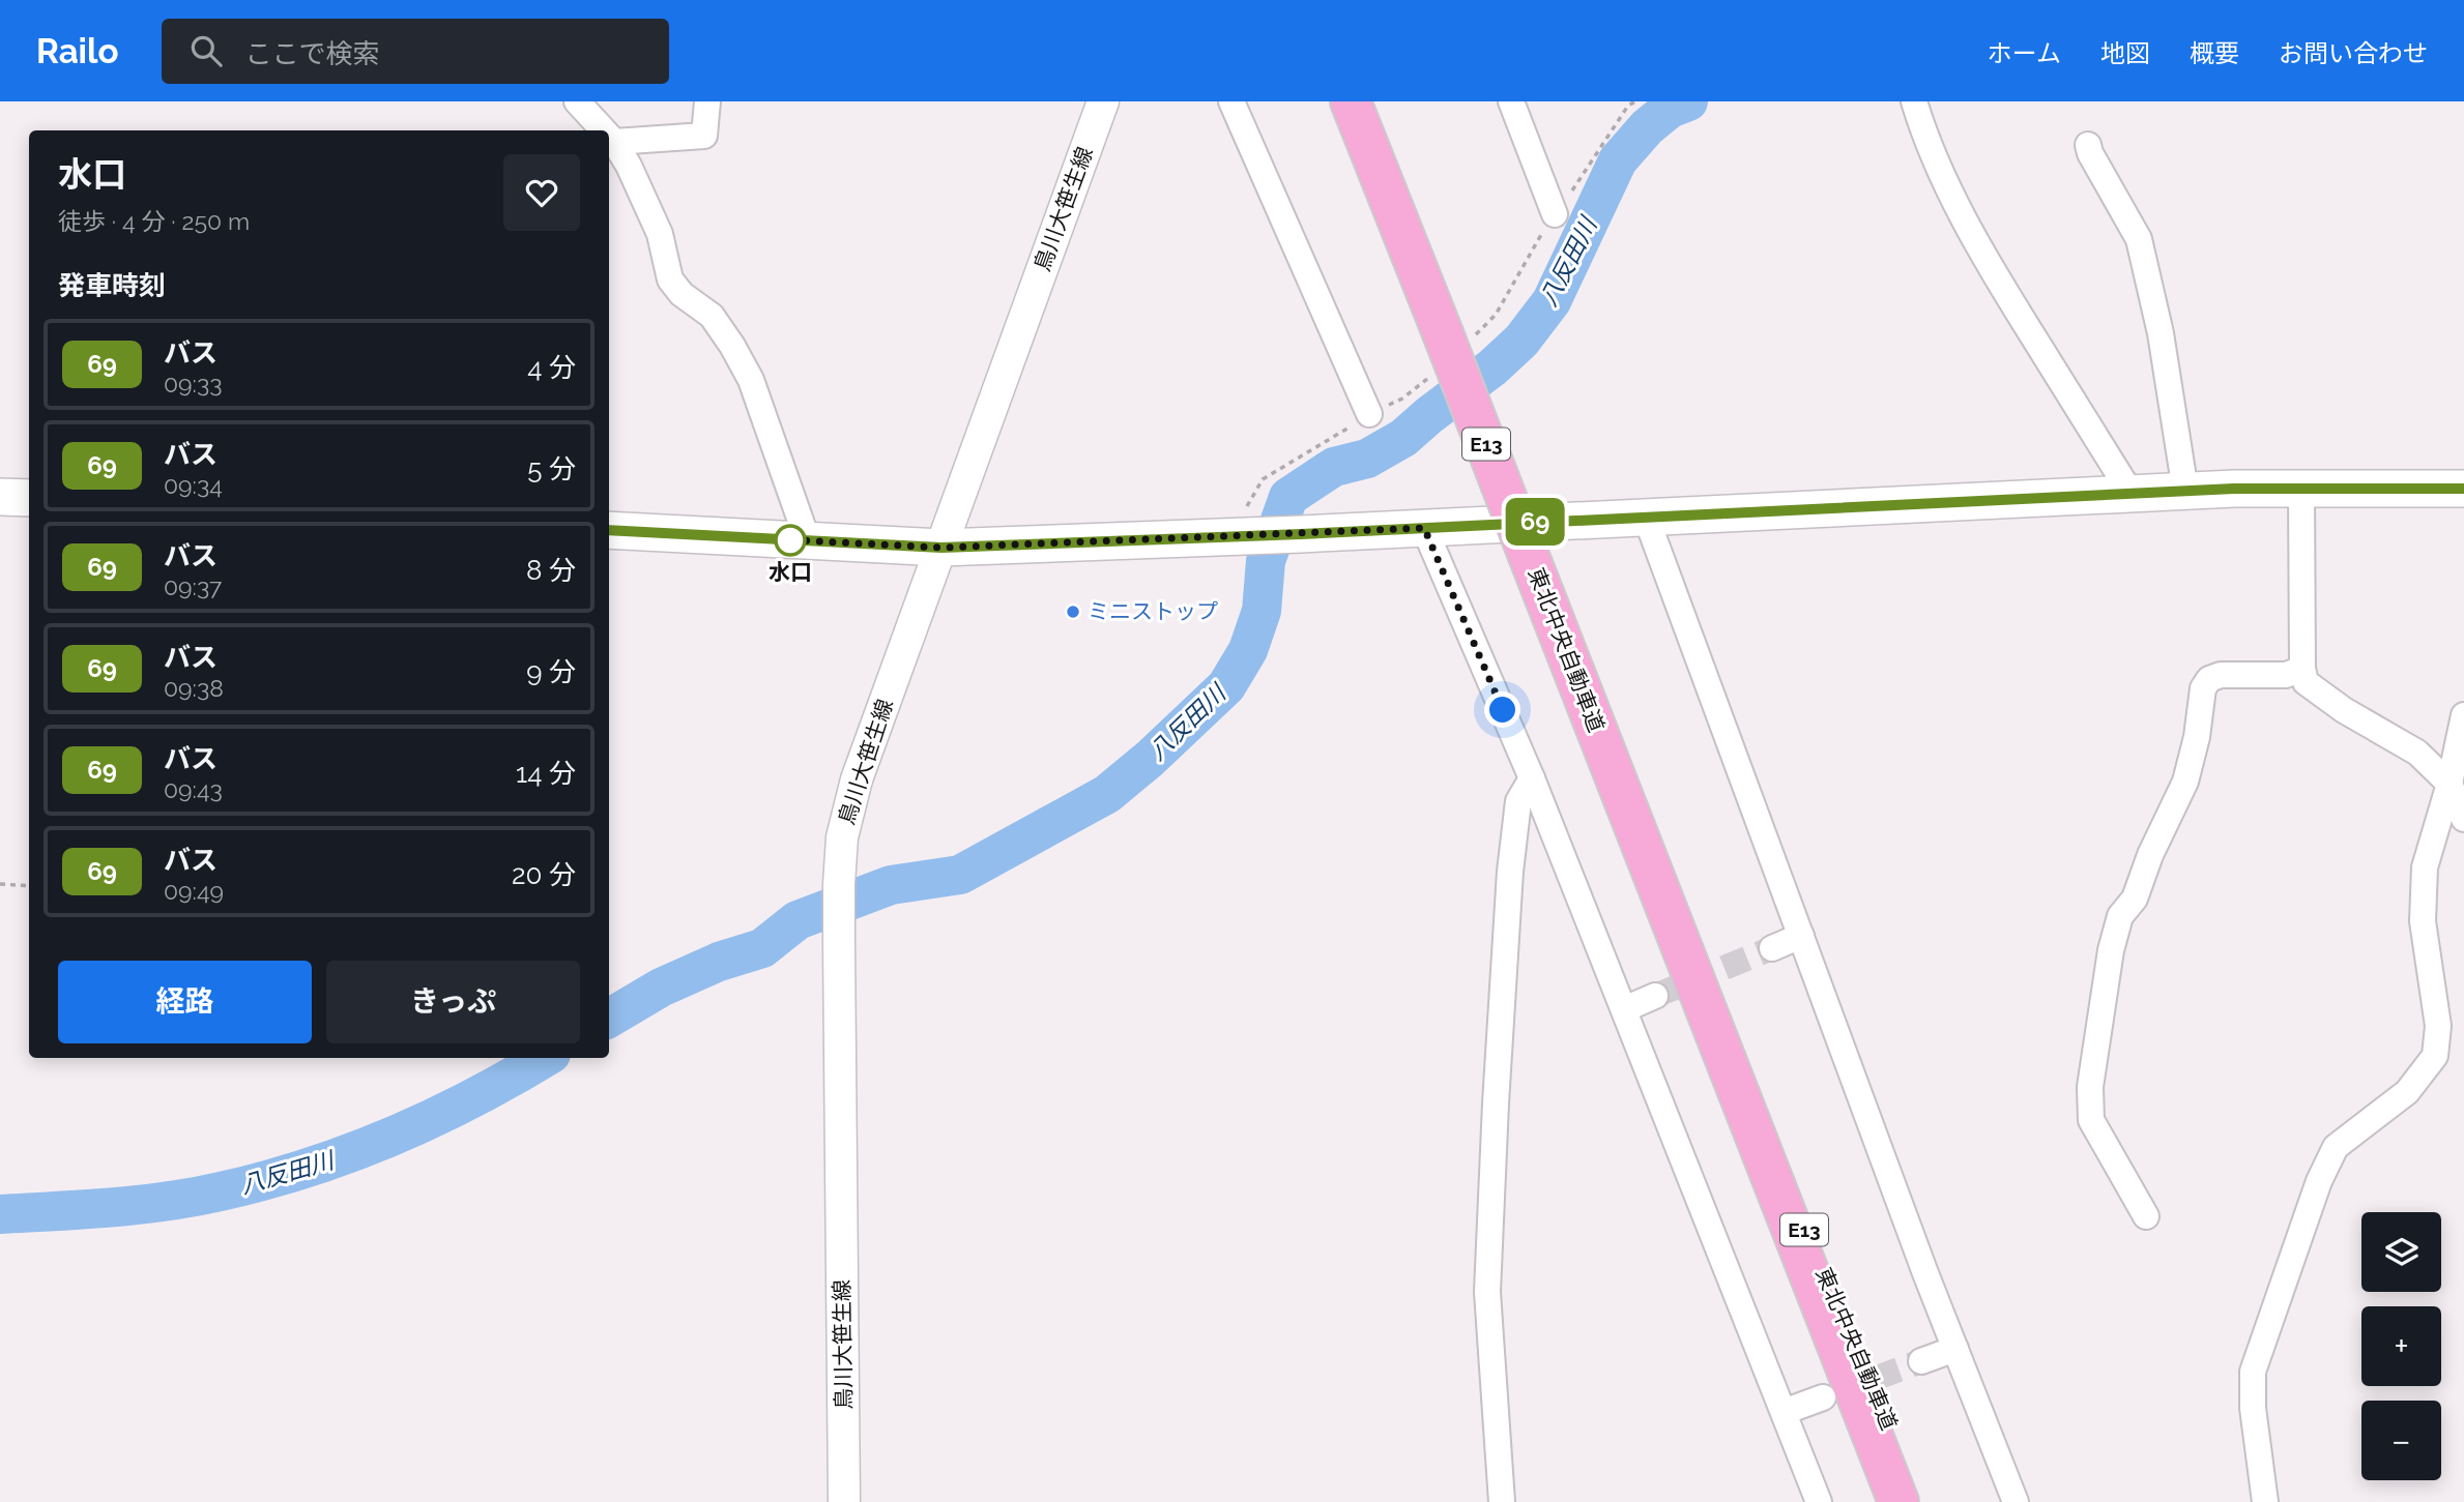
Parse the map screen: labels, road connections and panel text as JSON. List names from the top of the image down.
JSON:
{
  "streets": {
    "highway": ["E13", "東北中央自動車道"],
    "street": ["鳥川大笹生線"]
  },
  "water": ["八反田川"],
  "places": ["水口", "ミニストップ"],
  "lines": ["bus line 69"],
  "page": {
    "header": "Railo",
    "search": "ここで検索",
    "nav": [
      "ホーム",
      "地図",
      "概要",
      "お問い合わせ"
    ],
    "on_map": "69",
    "heading": [
      ["水口", "徒歩 · 4 分 · 250 m"],
      "発車時刻"
    ],
    "list": [
      {
        "mark": "69",
        "name": "バス",
        "note": "09:33",
        "value": "4 分"
      },
      {
        "mark": "69",
        "name": "バス",
        "note": "09:34",
        "value": "5 分"
      },
      {
        "mark": "69",
        "name": "バス",
        "note": "09:37",
        "value": "8 分"
      },
      {
        "mark": "69",
        "name": "バス",
        "note": "09:38",
        "value": "9 分"
      },
      {
        "mark": "69",
        "name": "バス",
        "note": "09:43",
        "value": "14 分"
      },
      {
        "mark": "69",
        "name": "バス",
        "note": "09:49",
        "value": "20 分"
      }
    ],
    "buttons": ["経路", "きっぷ"],
    "map_buttons": ["+", "−"]
  }
}
